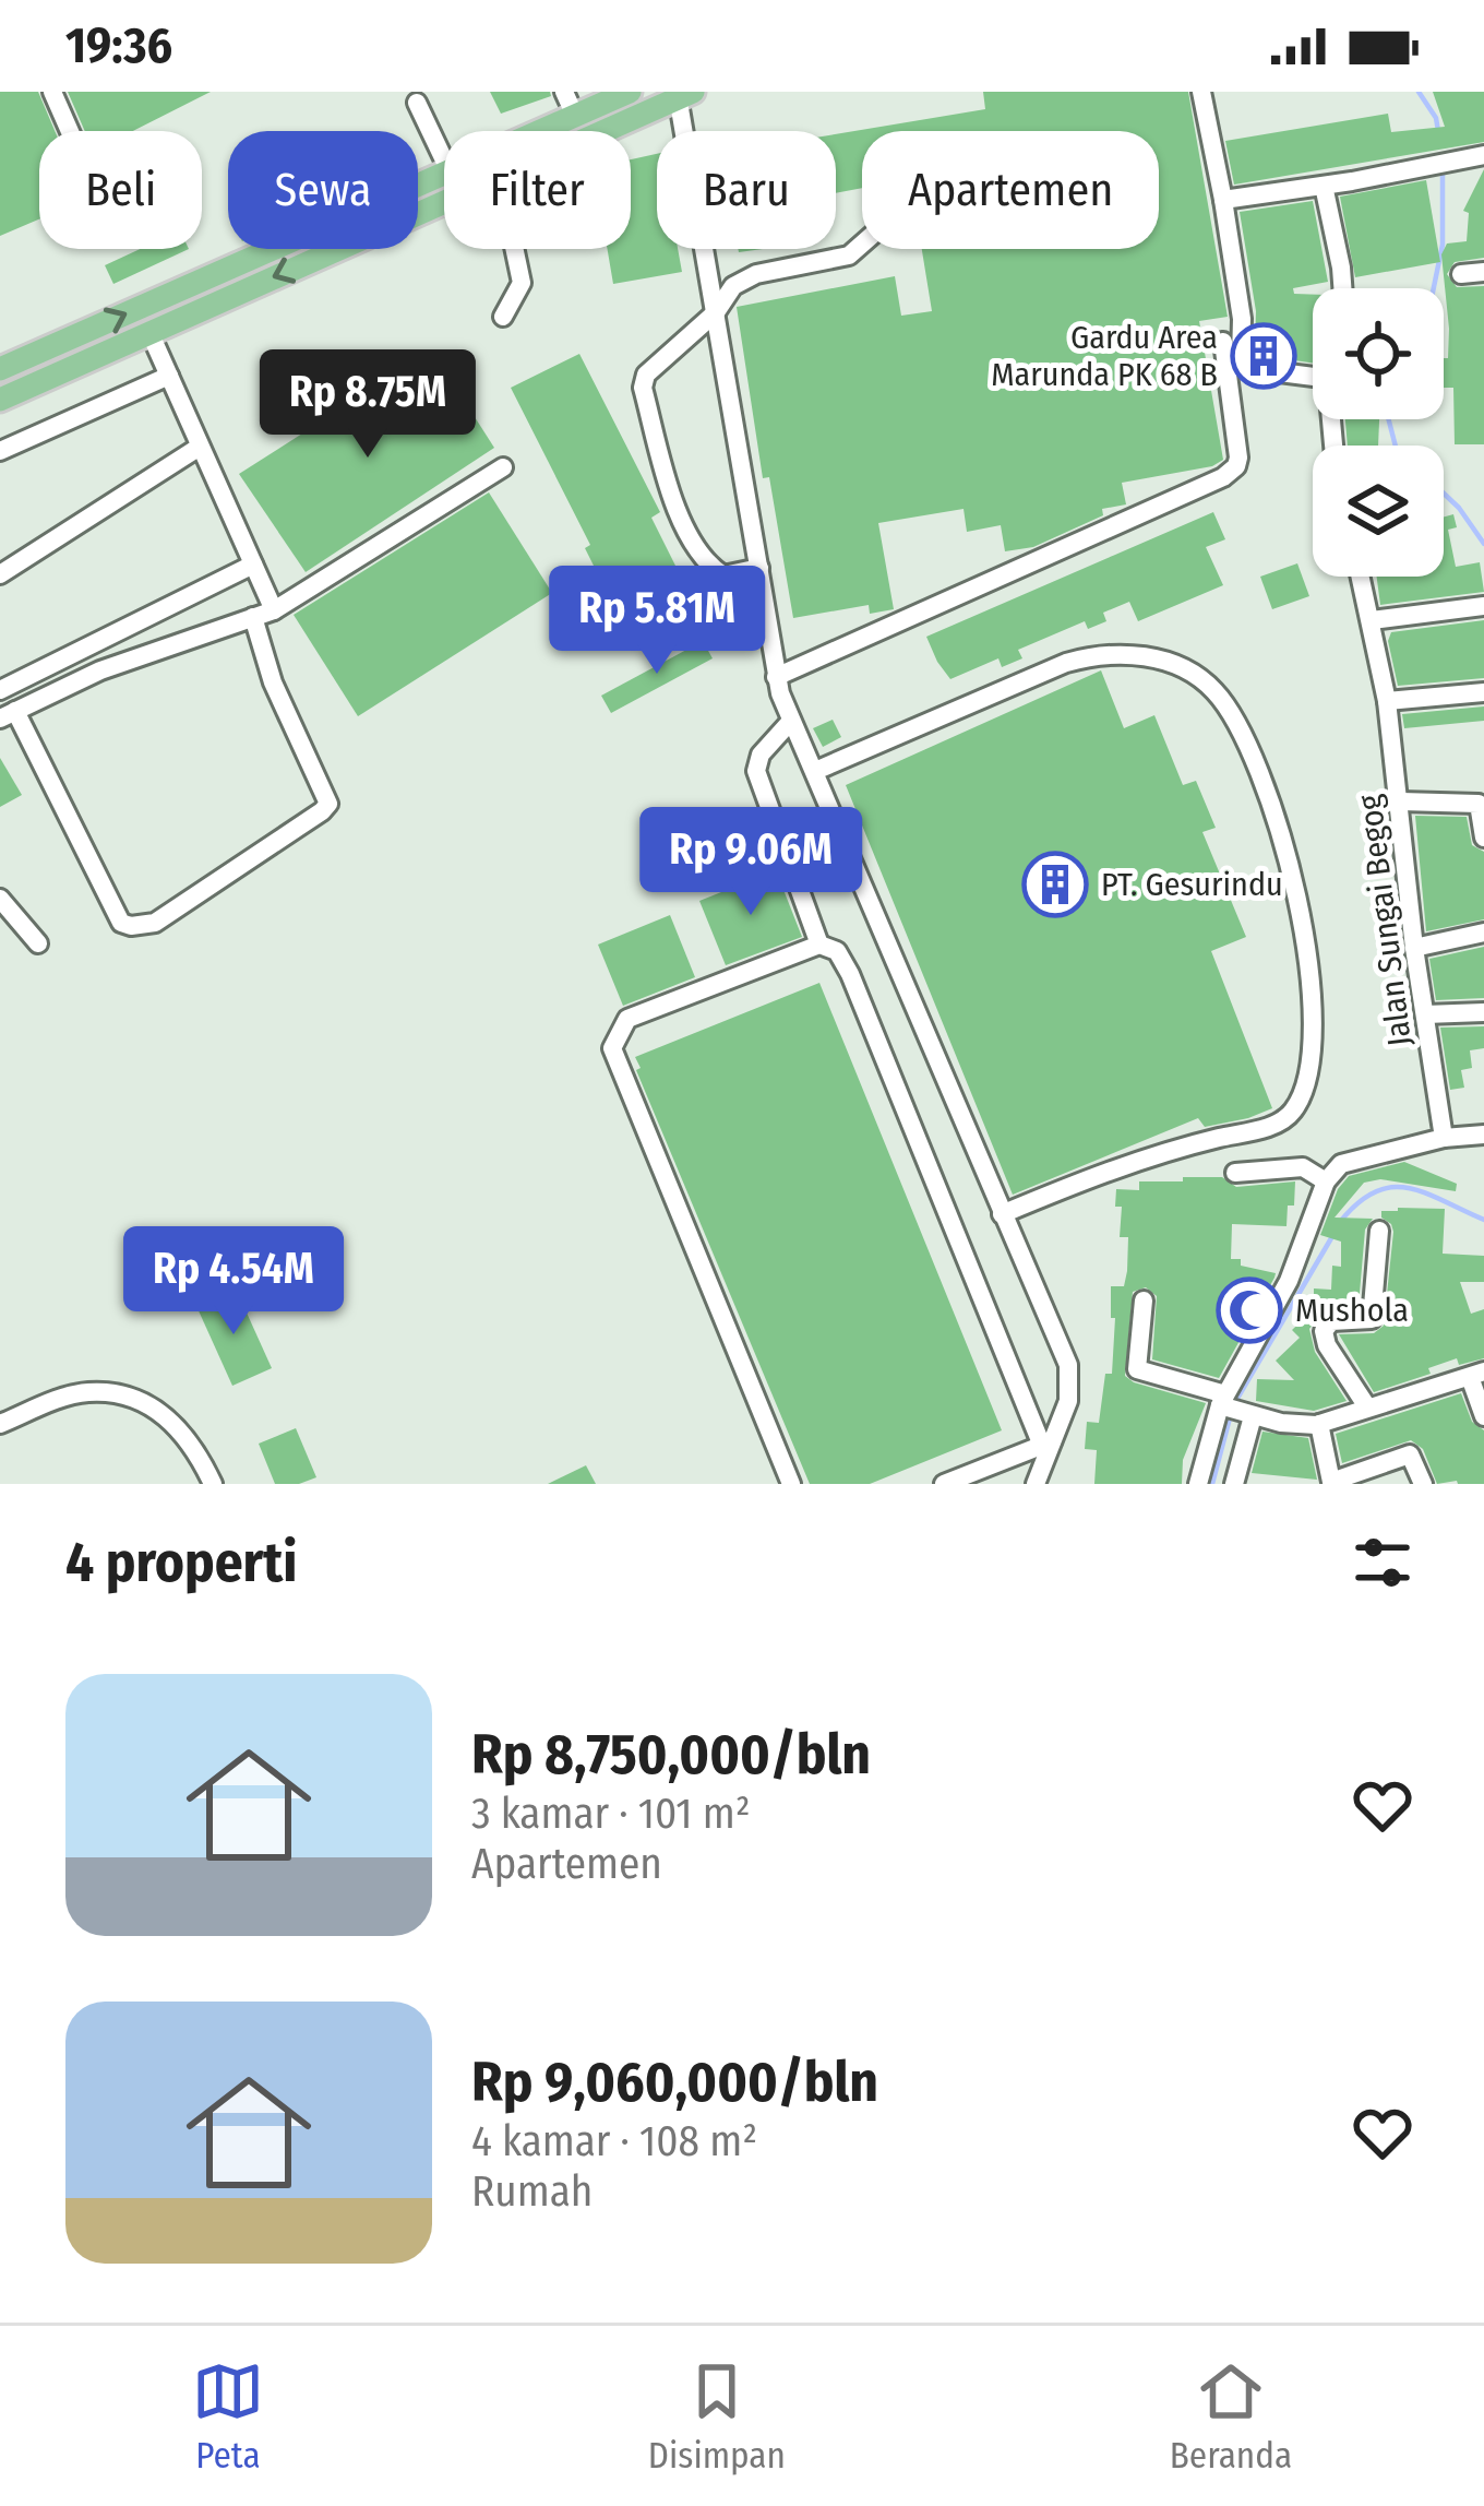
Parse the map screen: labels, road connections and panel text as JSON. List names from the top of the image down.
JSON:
{
  "streets": {
    "street": ["Jalan Sungai Begog"]
  },
  "places": {
    "building": ["Gardu Area Marunda PK 68 B", "PT. Gesurindu"],
    "mosque": ["Mushola"]
  },
  "page": {
    "status": "19:36",
    "chip": [
      "Beli",
      "Sewa",
      "Filter",
      "Baru",
      "Apartemen"
    ],
    "price": [
      "Rp 8.75M",
      "Rp 5.81M",
      "Rp 9.06M",
      "Rp 4.54M"
    ],
    "heading": "4 properti",
    "list": [
      {
        "name": "Rp 8,750,000/bln",
        "note": "3 kamar · 101 m² · Apartemen"
      },
      {
        "name": "Rp 9,060,000/bln",
        "note": "4 kamar · 108 m² · Rumah"
      }
    ],
    "tabs": ["Peta", "Disimpan", "Beranda"]
  }
}
